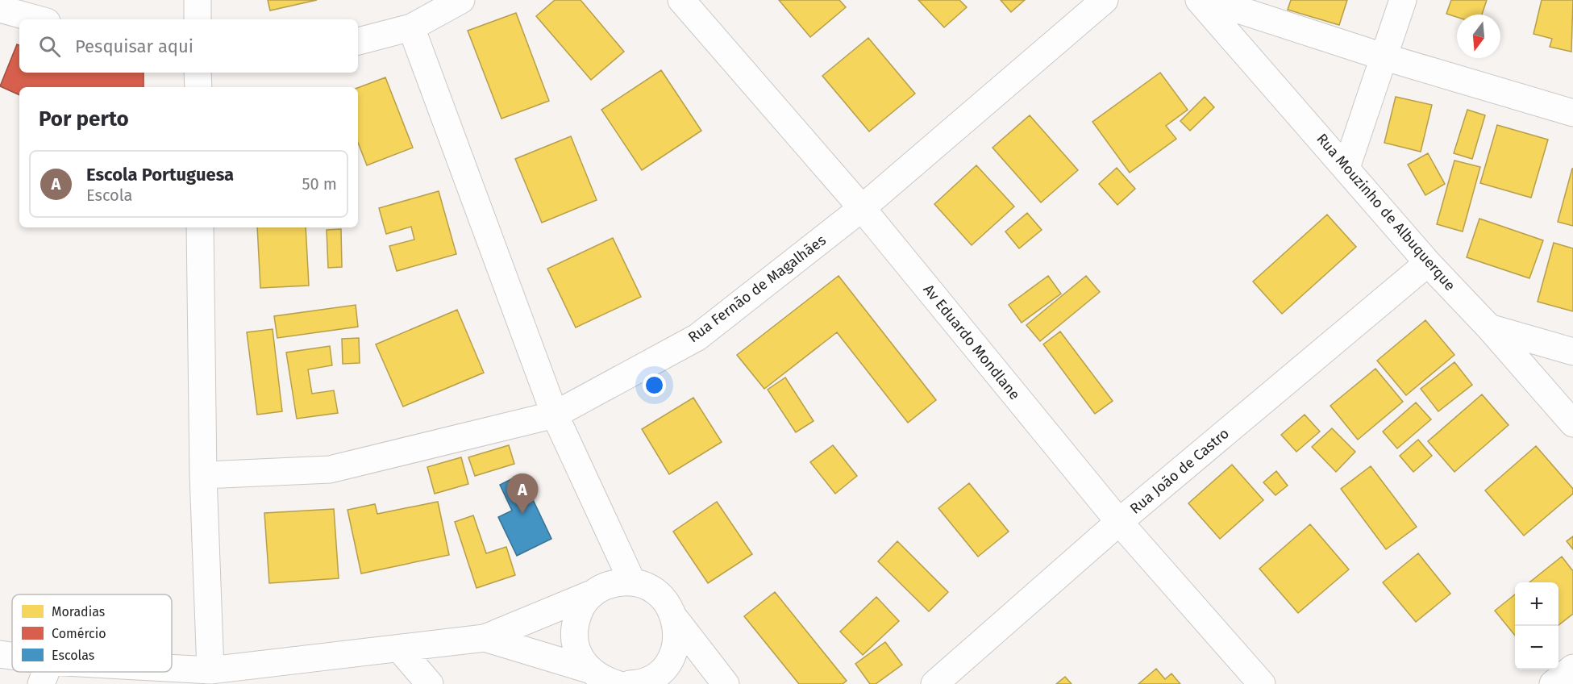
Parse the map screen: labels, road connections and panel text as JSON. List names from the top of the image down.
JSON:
{
  "streets": {
    "street": [
      "Rua Mouzinho de Albuquerque",
      "Rua Fernão de Magalhães",
      "Av Eduardo Mondlane",
      "Rua João de Castro"
    ]
  },
  "crossings": [
    ["Rua Mouzinho de Albuquerque", "Rua João de Castro"],
    ["Rua Fernão de Magalhães", "Av Eduardo Mondlane"],
    ["Av Eduardo Mondlane", "Rua João de Castro"]
  ],
  "legend": ["Moradias", "Comércio", "Escolas"],
  "north": "bottom",
  "page": {
    "search": "Pesquisar aqui",
    "heading": "Por perto",
    "list": [
      {
        "mark": "A",
        "name": "Escola Portuguesa",
        "note": "Escola",
        "value": "50 m"
      }
    ],
    "pins": "A",
    "map_buttons": ["+", "−"]
  }
}
